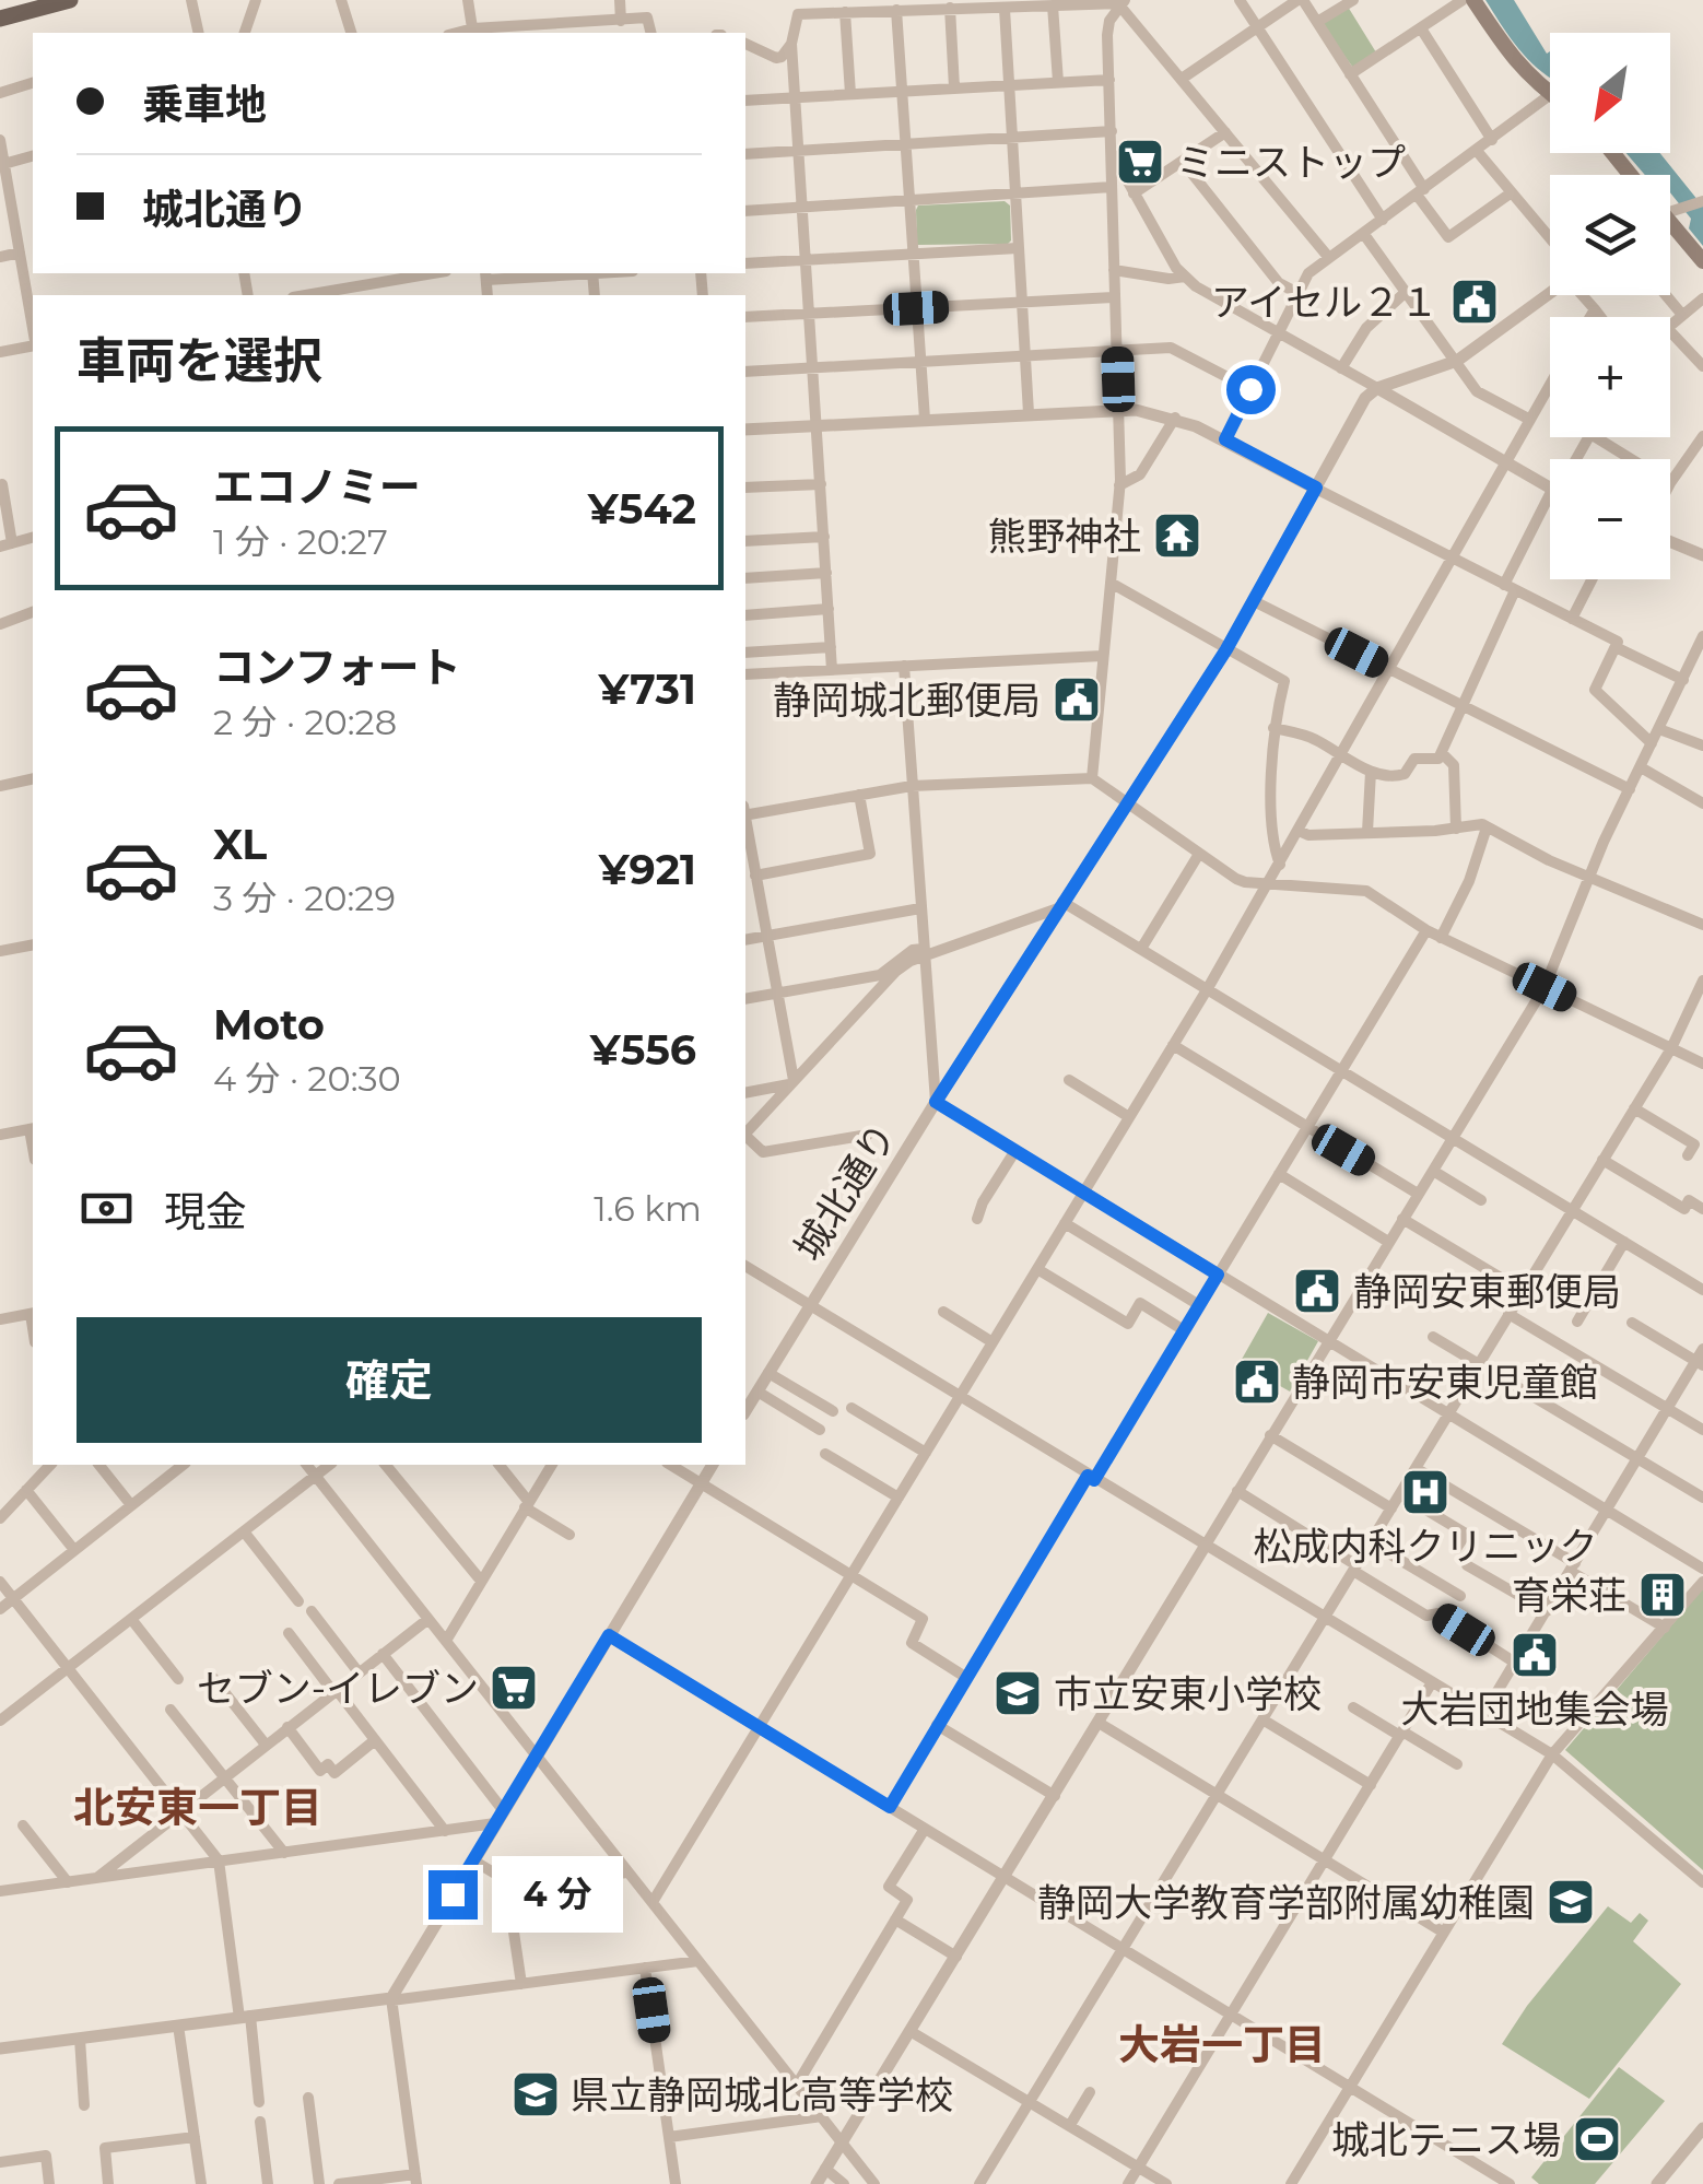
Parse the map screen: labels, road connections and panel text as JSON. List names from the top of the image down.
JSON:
{
  "streets": {
    "street": ["城北通り"]
  },
  "districts": ["北安東一丁目", "大岩一丁目"],
  "places": {
    "supermarket": ["ミニストップ", "セブン-イレブン"],
    "public building": [
      "アイセル２１",
      "静岡城北郵便局",
      "静岡安東郵便局",
      "静岡市安東児童館",
      "大岩団地集会場"
    ],
    "temple": ["熊野神社"],
    "hospital": ["松成内科クリニック"],
    "building": ["育栄荘"],
    "school or university": ["市立安東小学校", "静岡大学教育学部附属幼稚園", "県立静岡城北高等学校"],
    "sports": ["城北テニス場"]
  },
  "north": "bottom left",
  "page": {
    "map_buttons": ["+", "−"],
    "banner": ["乗車地", "城北通り"],
    "heading": "車両を選択",
    "list": [
      {
        "name": "エコノミー",
        "note": "1 分 · 20:27",
        "value": "¥542"
      },
      {
        "name": "コンフォート",
        "note": "2 分 · 20:28",
        "value": "¥731"
      },
      {
        "name": "XL",
        "note": "3 分 · 20:29",
        "value": "¥921"
      },
      {
        "name": "Moto",
        "note": "4 分 · 20:30",
        "value": "¥556"
      }
    ],
    "pay": ["現金", "1.6 km"],
    "buttons": "確定",
    "bubble": "4 分"
  }
}
